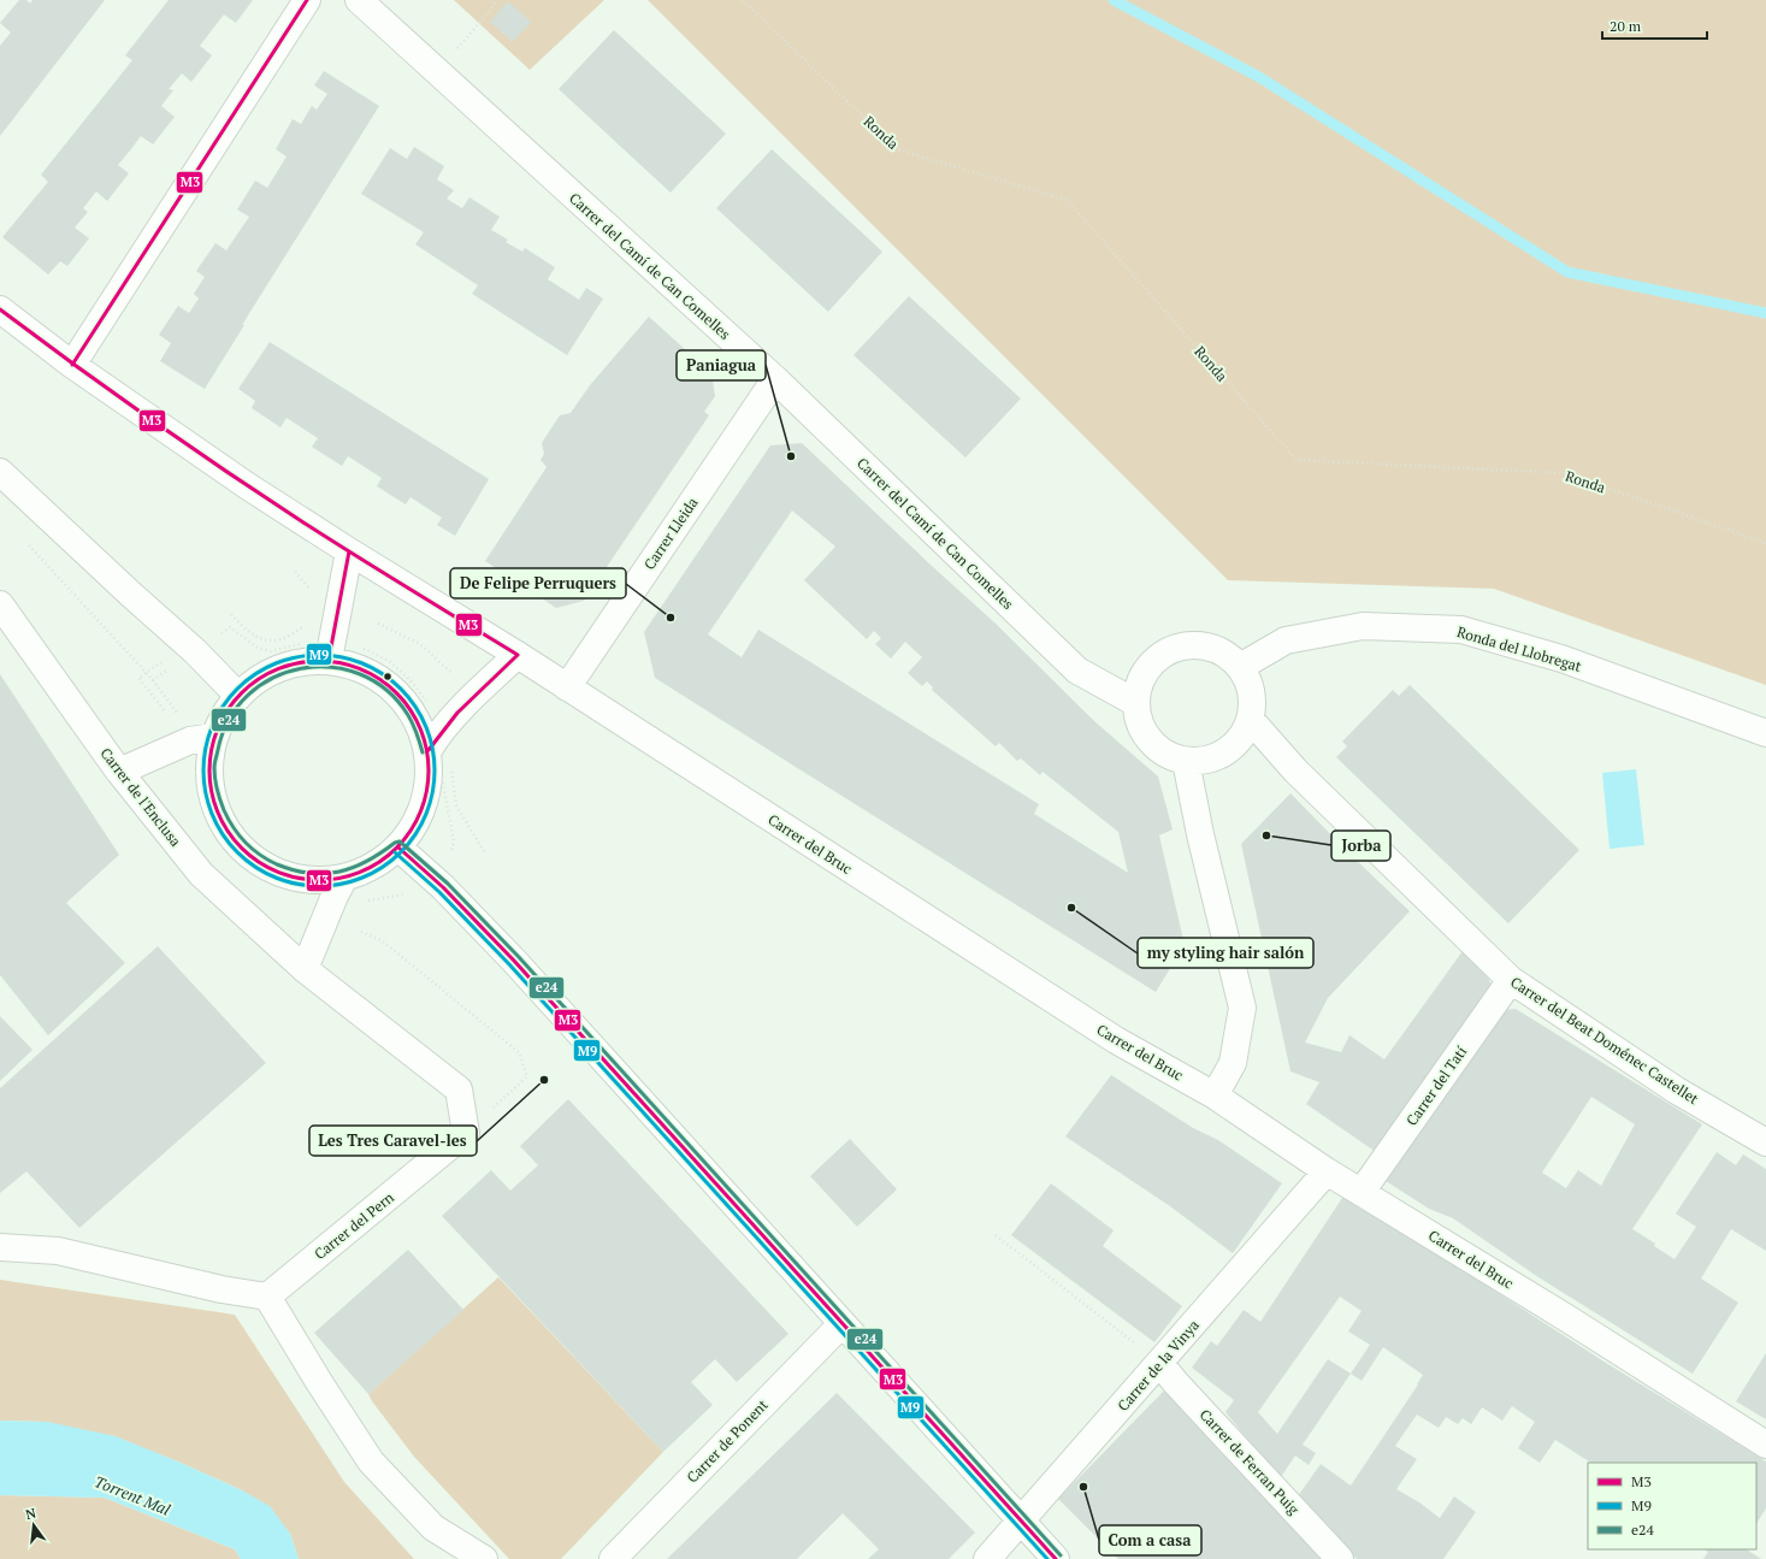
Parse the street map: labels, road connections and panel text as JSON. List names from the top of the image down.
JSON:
{
  "streets": {
    "street": [
      "Carrer del Camí de Can Comelles",
      "Carrer Lleida",
      "Ronda del Llobregat",
      "Carrer de l'Enclusa",
      "Carrer del Bruc",
      "Carrer del Beat Doménec Castellet",
      "Carrer del Tatí",
      "Carrer del Pern",
      "Carrer de la Vinya",
      "Carrer de Ponent",
      "Carrer de Ferran Puig"
    ],
    "path": ["Ronda"]
  },
  "crossings": [
    ["Carrer del Camí de Can Comelles", "Carrer Lleida"],
    ["Carrer del Camí de Can Comelles", "Ronda del Llobregat"],
    ["Carrer del Camí de Can Comelles", "Carrer del Beat Doménec Castellet"],
    ["Carrer Lleida", "Carrer del Bruc"],
    ["Ronda del Llobregat", "Carrer del Beat Doménec Castellet"],
    ["Carrer del Bruc", "Carrer del Tatí"],
    ["Carrer del Bruc", "Carrer de la Vinya"],
    ["Carrer del Beat Doménec Castellet", "Carrer del Tatí"],
    ["Carrer de la Vinya", "Carrer de Ferran Puig"]
  ],
  "water": ["Torrent Mal"],
  "places": [
    "Paniagua",
    "De Felipe Perruquers",
    "Jorba",
    "my styling hair salón",
    "Les Tres Caravel-les",
    "Com a casa"
  ],
  "lines": ["transit line M3", "transit line M9", "transit line e24"],
  "legend": ["M3", "M9", "e24"],
  "scale_bar": "20 m",
  "north": "top"
}
